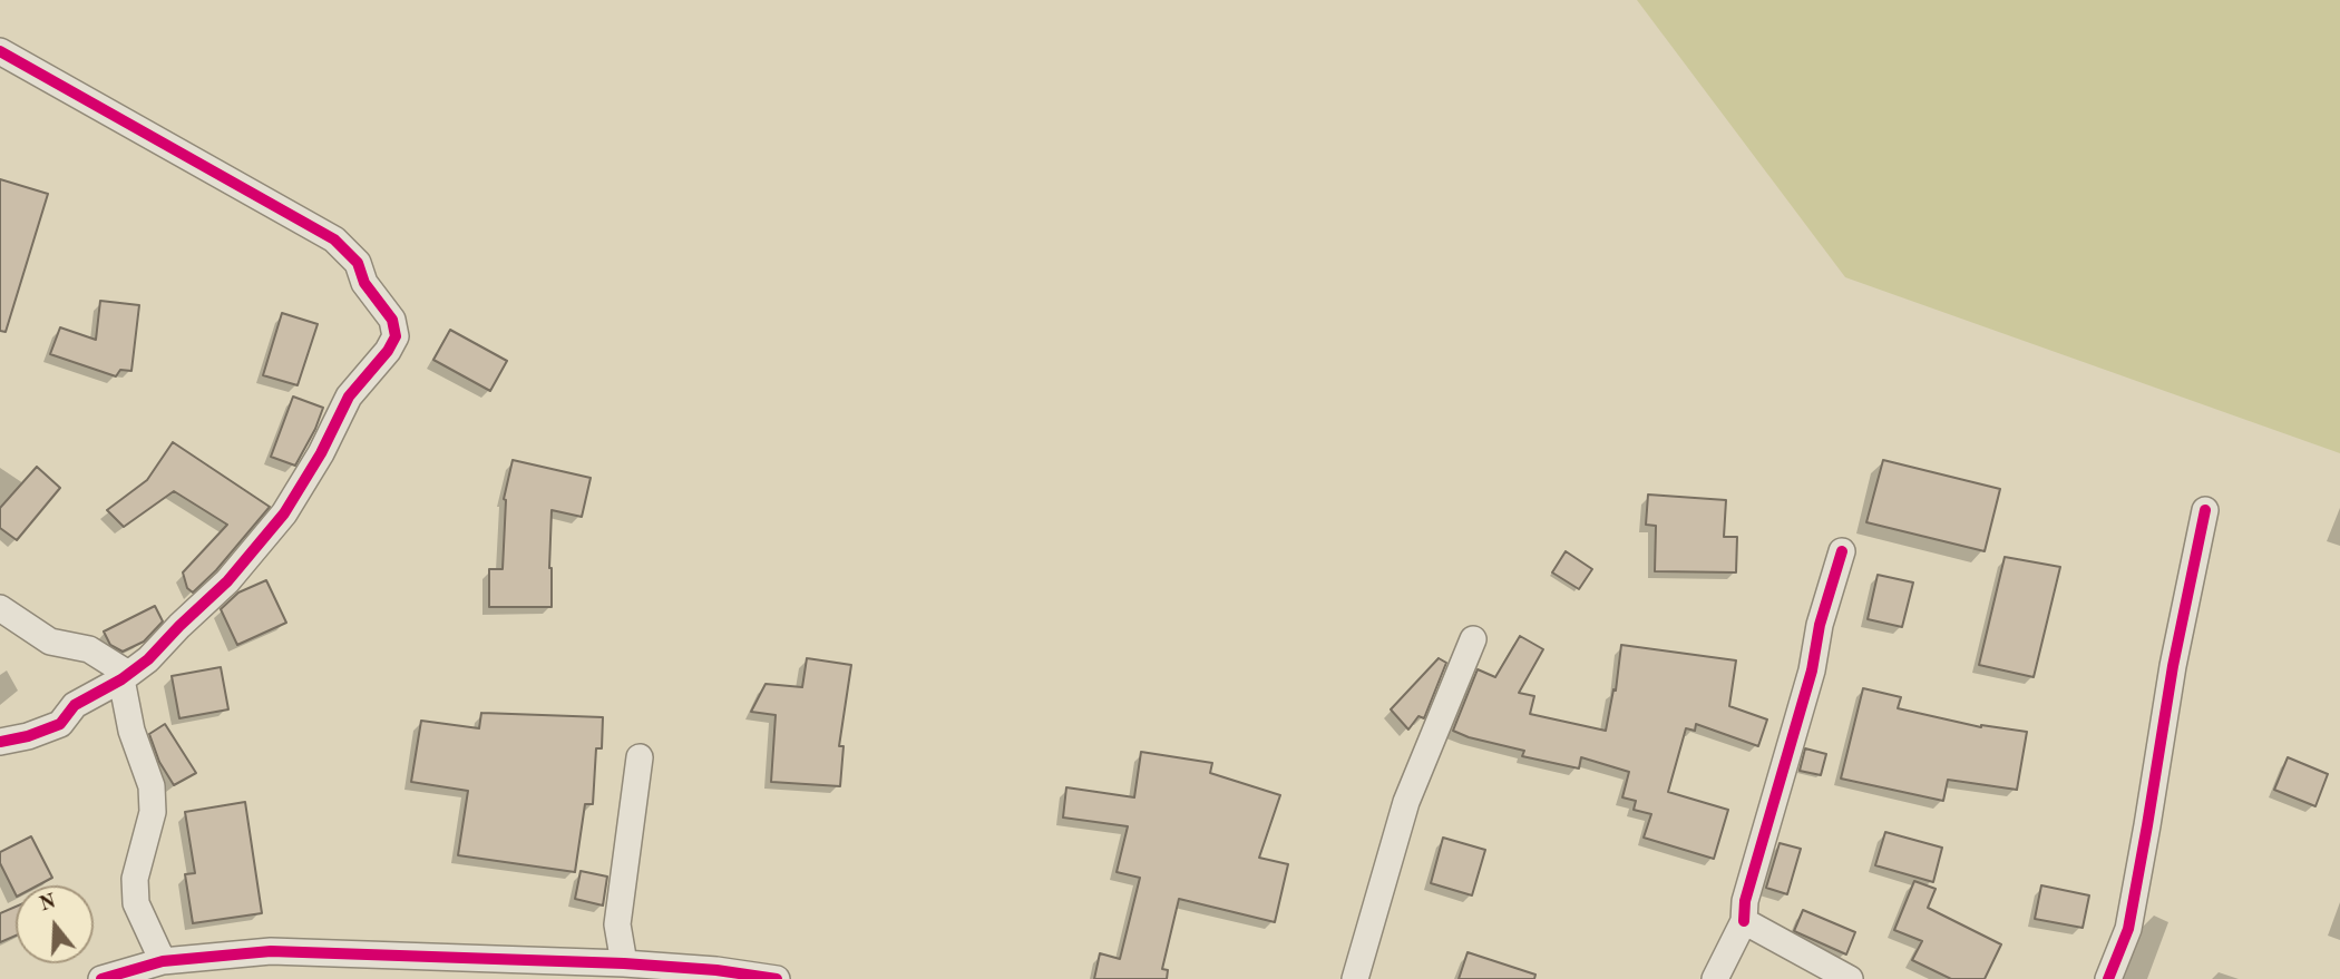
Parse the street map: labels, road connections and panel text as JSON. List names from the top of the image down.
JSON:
{
  "north": "top"
}
